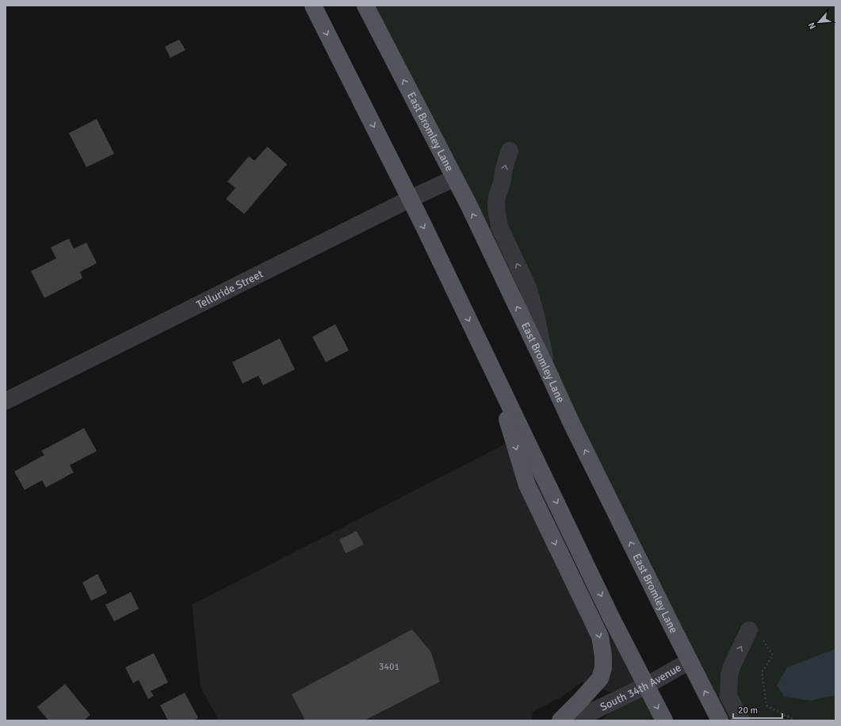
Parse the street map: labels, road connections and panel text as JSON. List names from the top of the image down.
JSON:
{
  "streets": {
    "main road": ["East Bromley Lane"],
    "street": ["Telluride Street", "South 34th Avenue"]
  },
  "crossings": [
    ["East Bromley Lane", "Telluride Street"],
    ["East Bromley Lane", "South 34th Avenue"]
  ],
  "house_numbers": ["3401"],
  "scale_bar": "20 m",
  "north": "bottom left"
}
